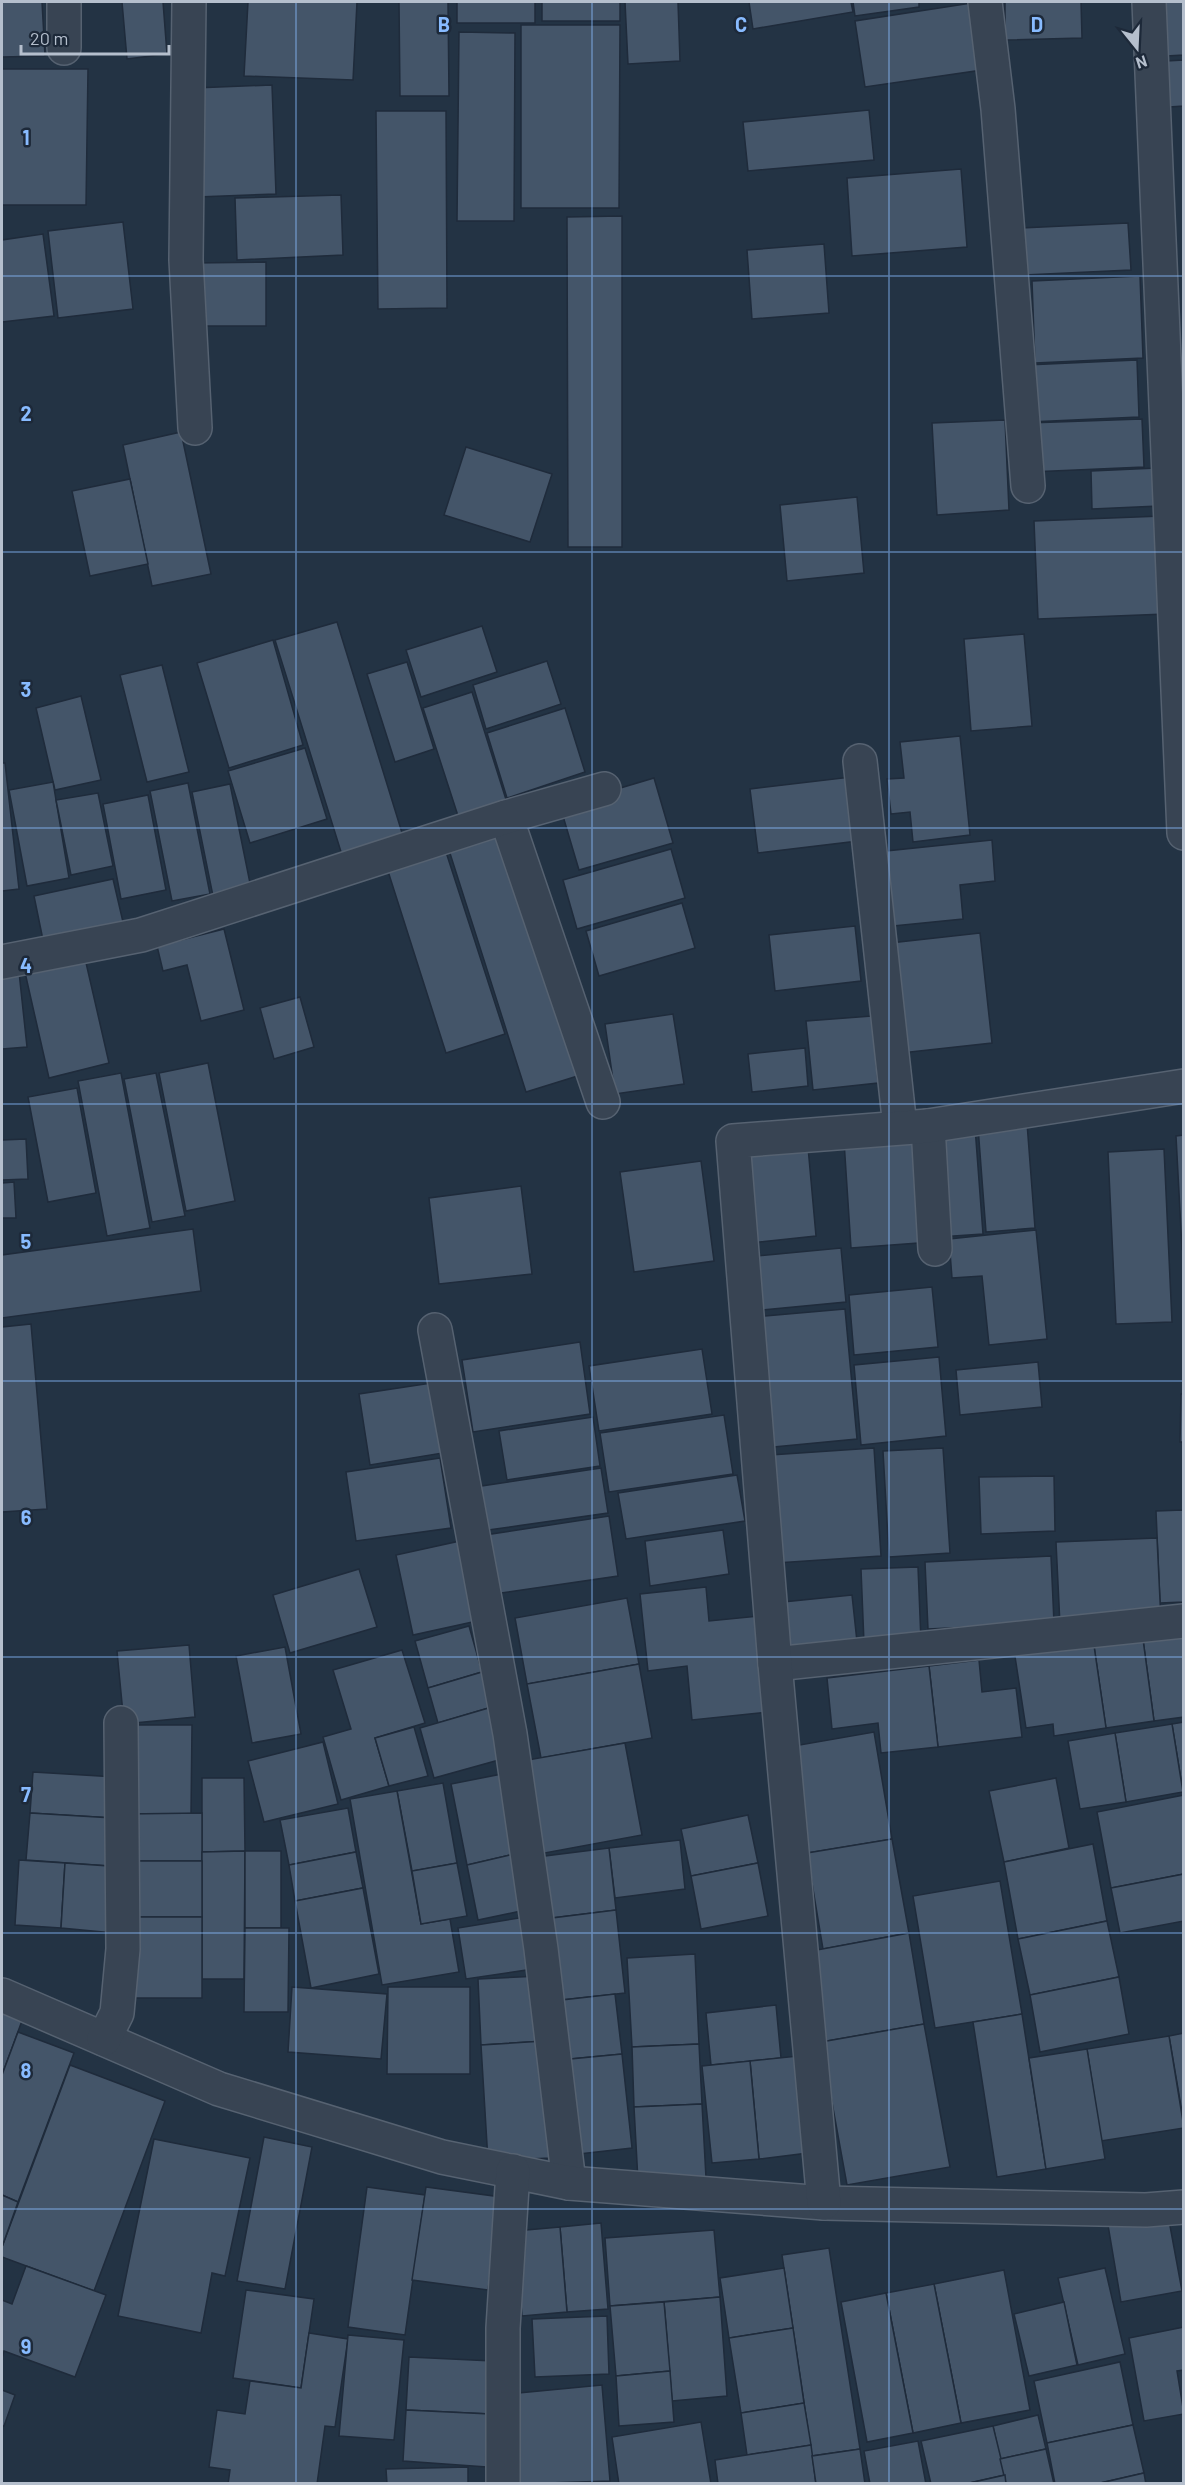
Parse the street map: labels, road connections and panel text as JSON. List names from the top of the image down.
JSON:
{
  "scale_bar": "20 m",
  "north": "bottom",
  "grid": {
    "columns": ["B", "C", "D"],
    "rows": [
      "1",
      "2",
      "3",
      "4",
      "5",
      "6",
      "7",
      "8",
      "9"
    ]
  }
}
